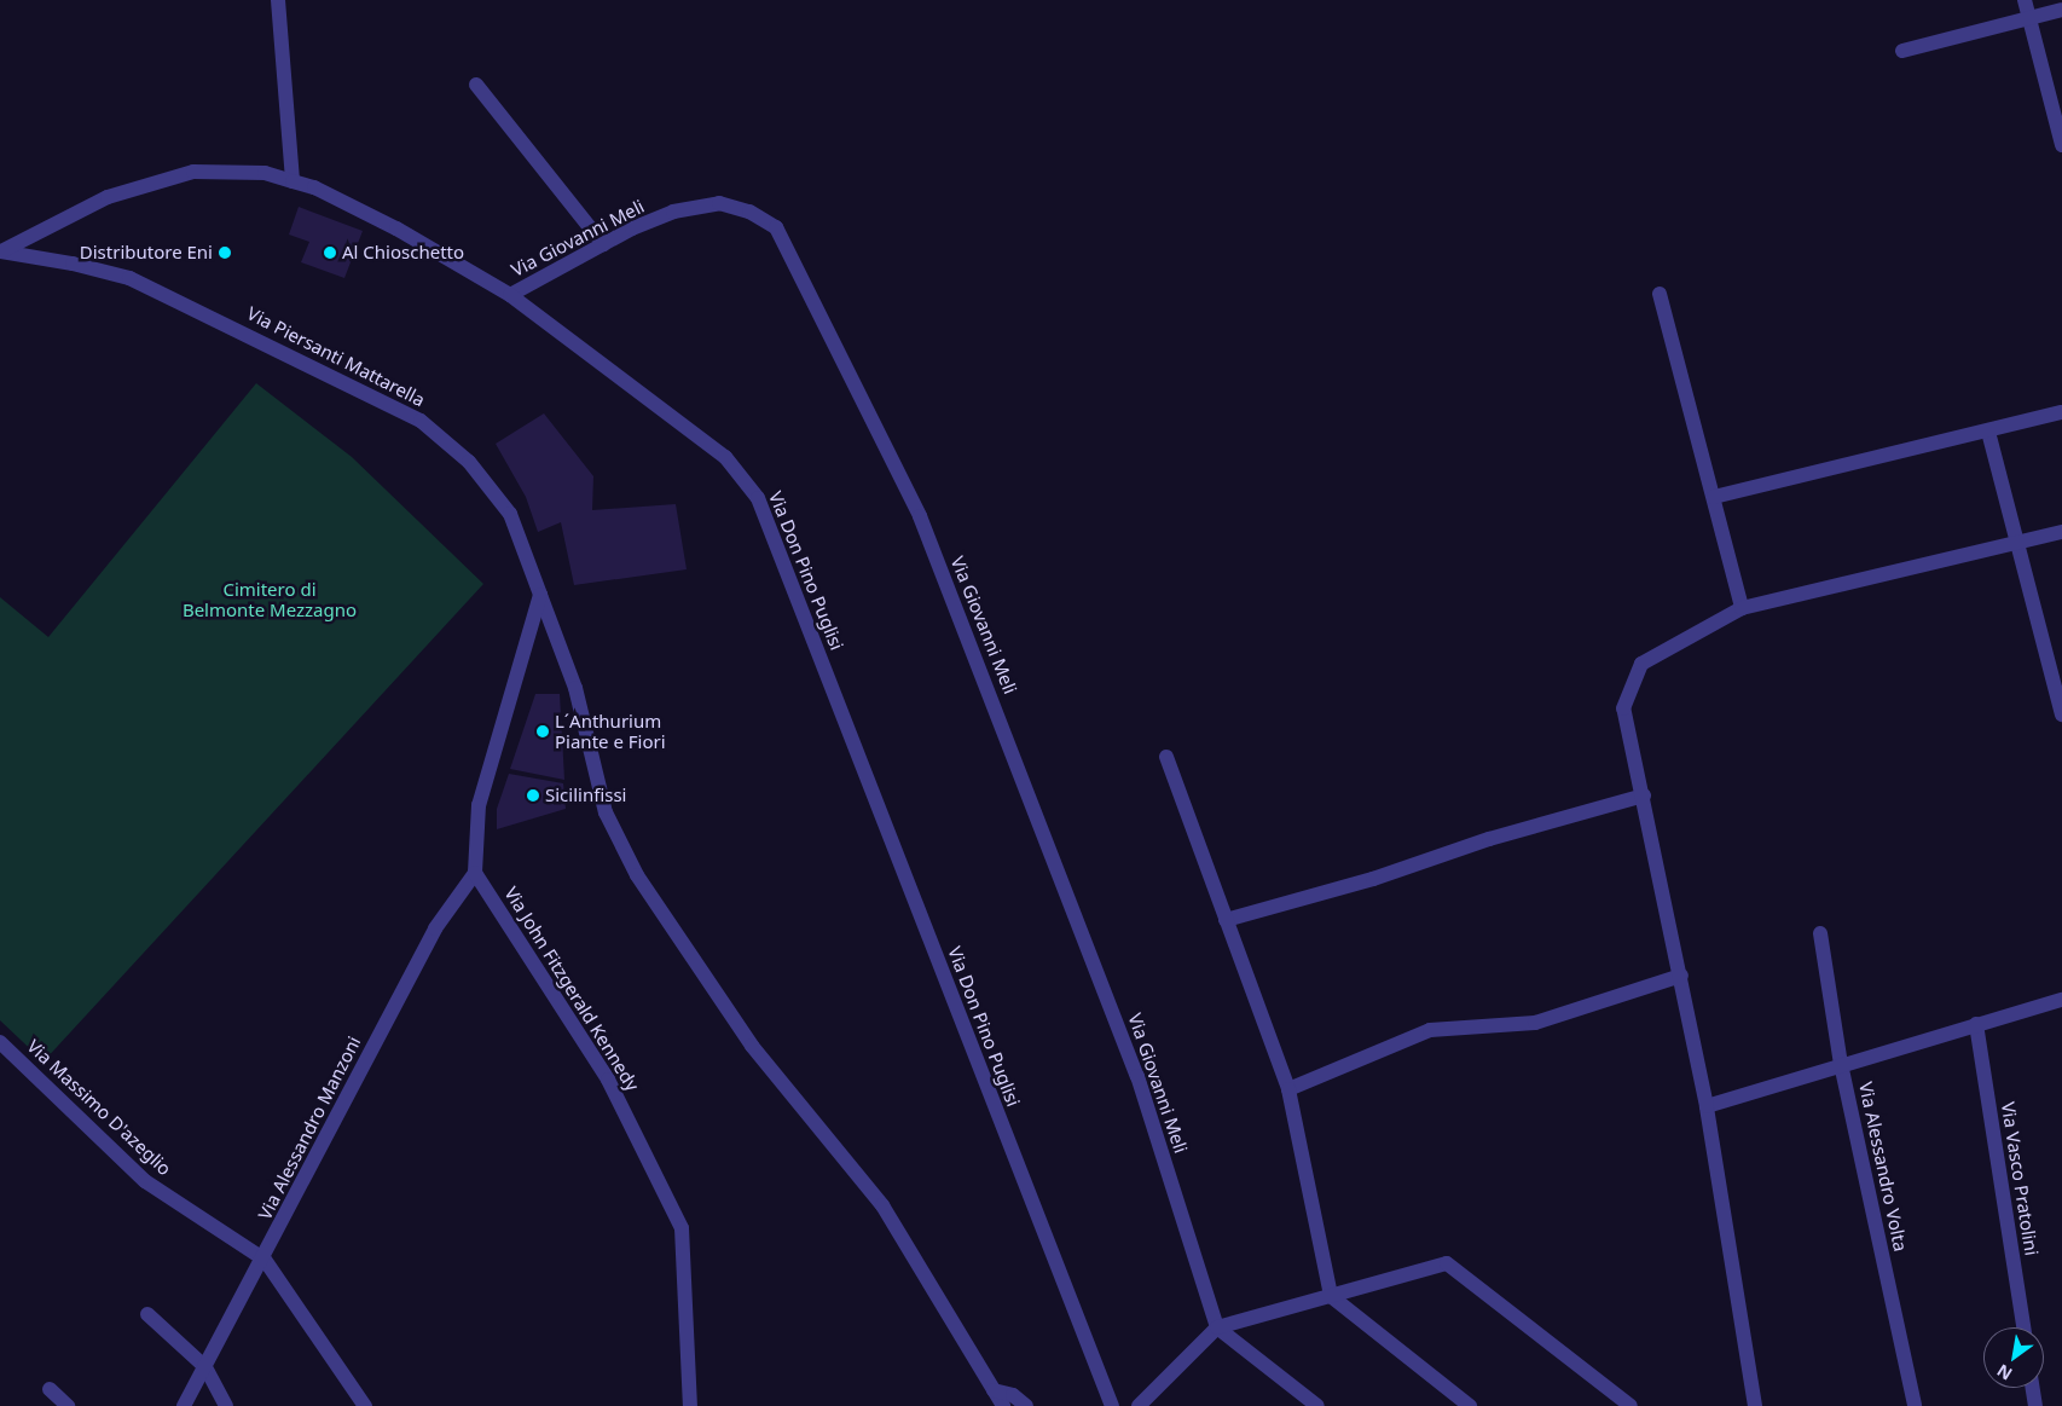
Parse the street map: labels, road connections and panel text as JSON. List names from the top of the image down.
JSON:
{
  "streets": {
    "street": [
      "Via Giovanni Meli",
      "Via Piersanti Mattarella",
      "Via Don Pino Puglisi",
      "Via John Fitzgerald Kennedy",
      "Via Massimo D'azeglio",
      "Via Alessandro Manzoni",
      "Via Alessandro Volta",
      "Via Vasco Pratolini"
    ]
  },
  "crossings": [
    ["Via Giovanni Meli", "Via Don Pino Puglisi"],
    ["Via Piersanti Mattarella", "Via Don Pino Puglisi"],
    ["Via John Fitzgerald Kennedy", "Via Alessandro Manzoni"],
    ["Via Massimo D'azeglio", "Via Alessandro Manzoni"]
  ],
  "parks": ["Cimitero di Belmonte Mezzagno"],
  "places": [
    "Distributore Eni",
    "Al Chioschetto",
    "L´Anthurium Piante e Fiori",
    "Sicilinfissi"
  ],
  "north": "bottom left"
}
